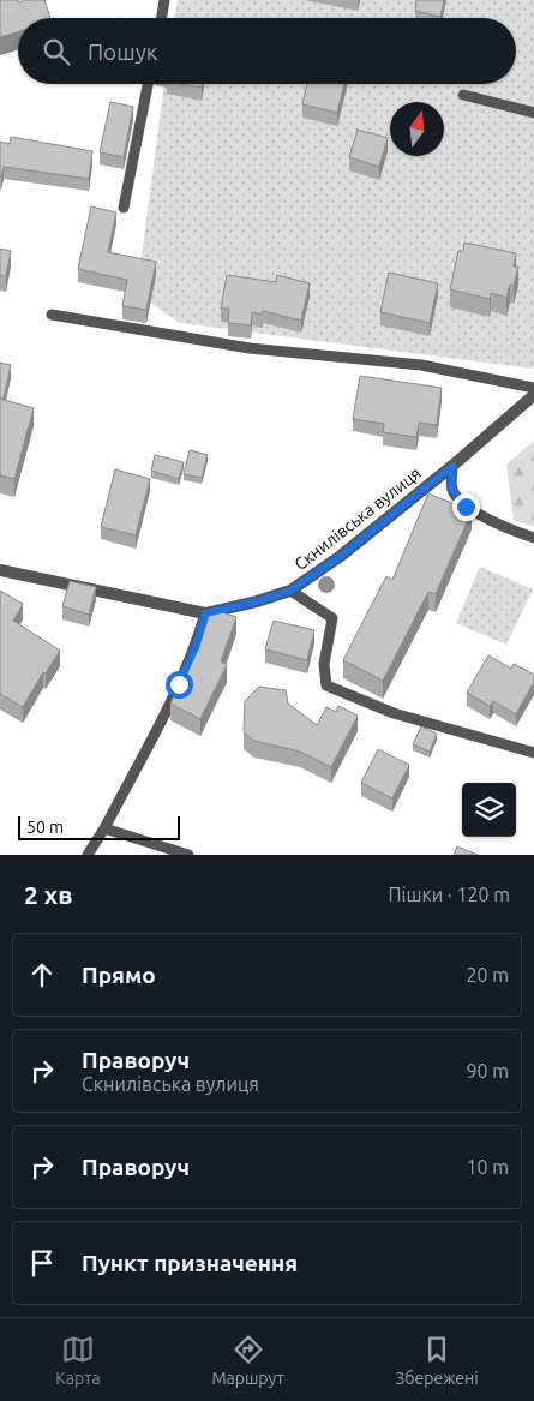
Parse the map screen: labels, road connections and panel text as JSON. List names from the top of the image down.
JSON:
{
  "streets": {
    "street": ["Скнилівська вулиця"]
  },
  "scale_bar": "50 m",
  "north": "top",
  "page": {
    "search": "Пошук",
    "scale": "50 m",
    "heading": ["2 хв", "Пішки · 120 m"],
    "list": [
      ["Прямо", "20 m"],
      ["Праворуч", "Скнилівська вулиця", "90 m"],
      ["Праворуч", "10 m"],
      "Пункт призначення"
    ],
    "nav": ["Карта", "Маршрут", "Збережені"]
  }
}
